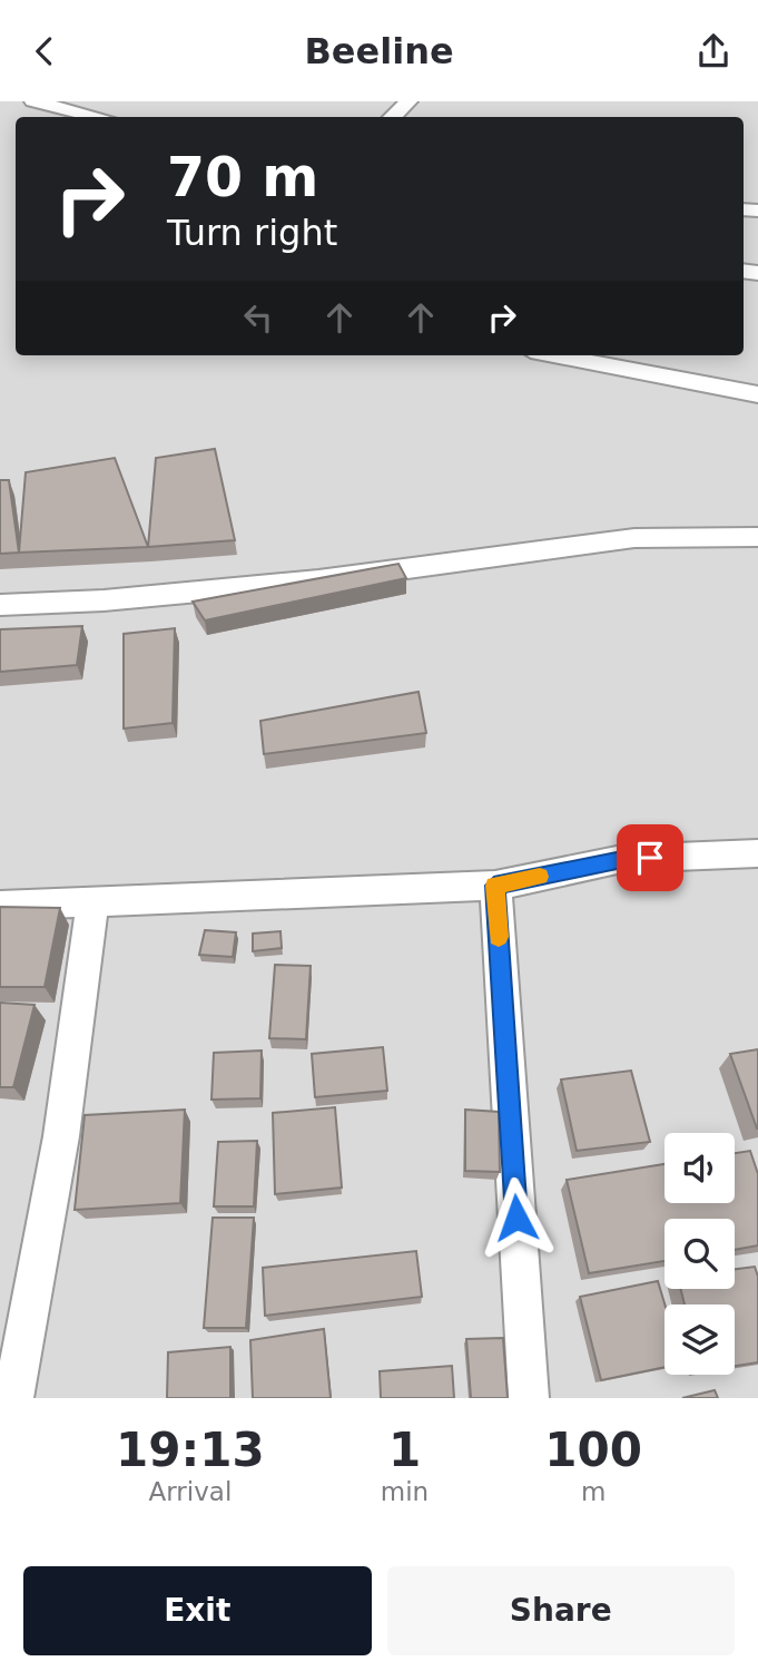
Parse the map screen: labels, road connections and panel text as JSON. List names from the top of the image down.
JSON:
{
  "page": {
    "header": "Beeline",
    "turn": ["70 m", "Turn right"],
    "eta": [
      "19:13",
      "Arrival",
      "1",
      "min",
      "100",
      "m"
    ],
    "buttons": ["Exit", "Share"]
  }
}
